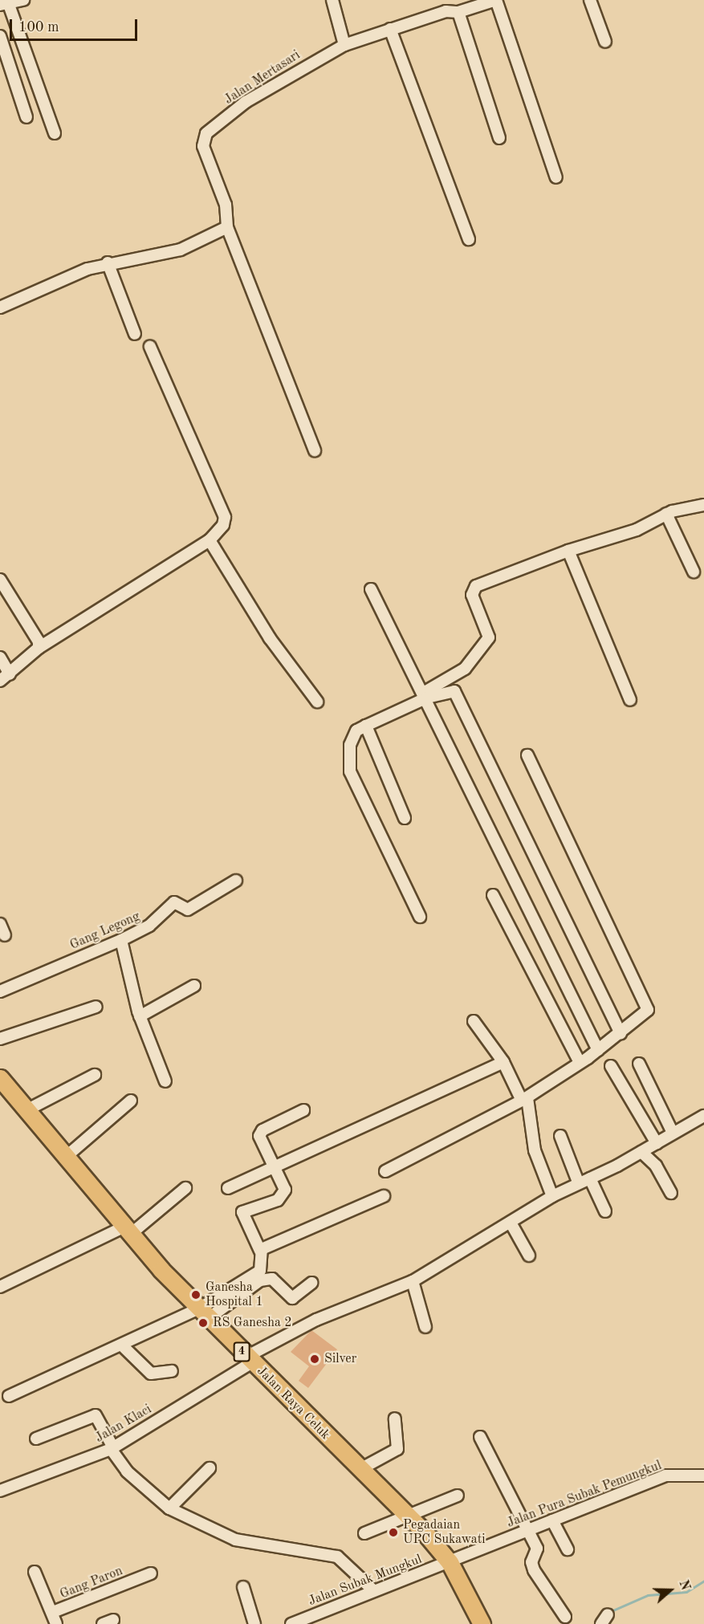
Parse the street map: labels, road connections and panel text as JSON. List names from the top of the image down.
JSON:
{
  "streets": {
    "highway": ["4", "Jalan Raya Celuk"],
    "street": [
      "Jalan Mertasari",
      "Gang Legong",
      "Jalan Klaci",
      "Jalan Pura Subak Pemungkul",
      "Jalan Subak Mungkul",
      "Gang Paron"
    ]
  },
  "crossings": [
    ["Jalan Raya Celuk", "Jalan Klaci"],
    ["Jalan Raya Celuk", "Jalan Pura Subak Pemungkul"],
    ["Jalan Raya Celuk", "Jalan Subak Mungkul"],
    ["Jalan Pura Subak Pemungkul", "Jalan Subak Mungkul"]
  ],
  "places": [
    "Ganesha Hospital 1",
    "RS Ganesha 2",
    "Silver",
    "Pegadaian UPC Sukawati"
  ],
  "scale_bar": "100 m",
  "north": "right"
}
